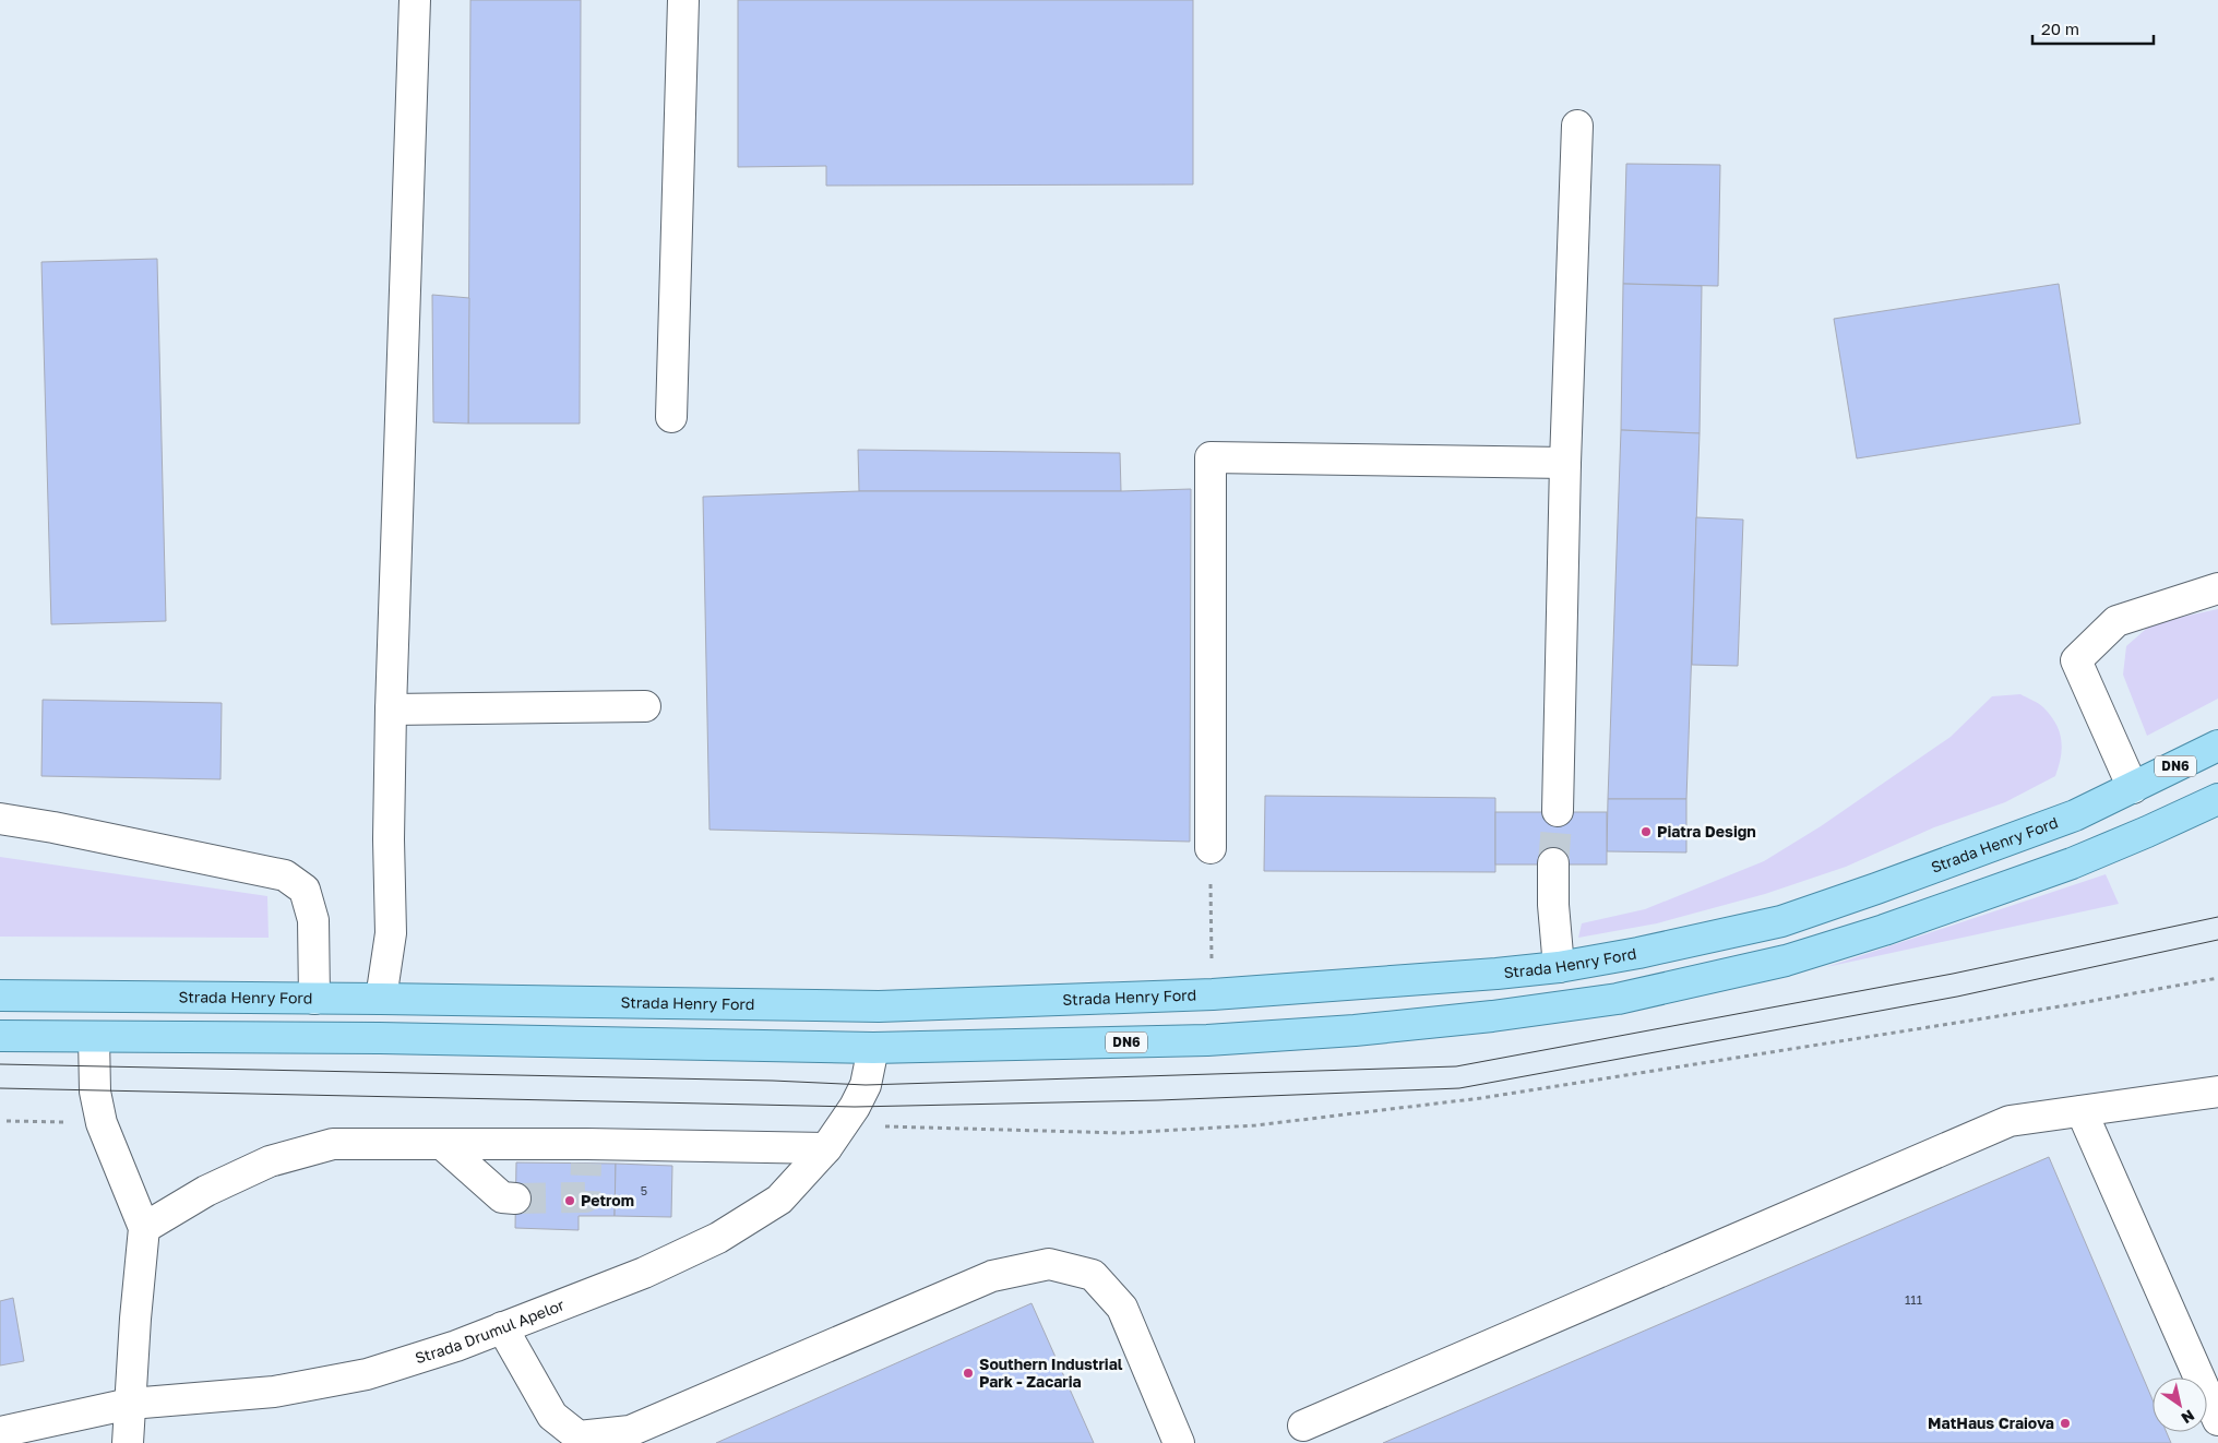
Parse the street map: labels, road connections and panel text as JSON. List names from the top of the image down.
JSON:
{
  "streets": {
    "main road": ["DN6", "Strada Henry Ford"],
    "street": ["Strada Drumul Apelor"]
  },
  "crossings": [
    ["DN6", "Strada Drumul Apelor"]
  ],
  "places": [
    "Piatra Design",
    "Petrom",
    "Southern Industrial Park - Zacaria",
    "MatHaus Craiova"
  ],
  "house_numbers": ["5", "111"],
  "scale_bar": "20 m",
  "north": "bottom right"
}
